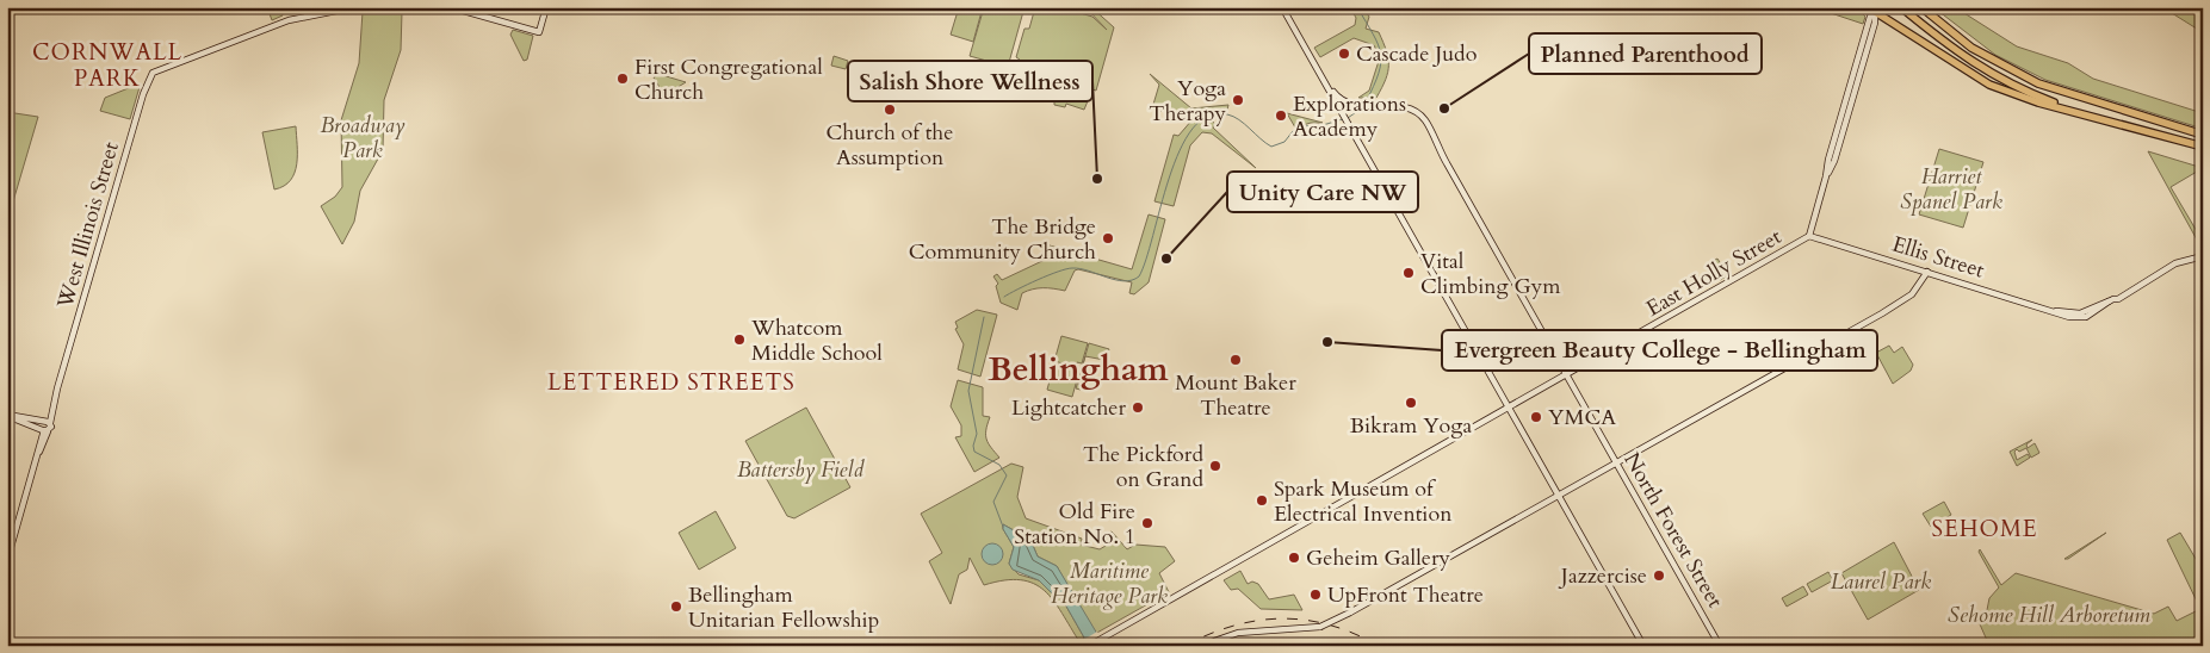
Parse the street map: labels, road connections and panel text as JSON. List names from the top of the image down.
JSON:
{
  "streets": {
    "main road": [
      "West Illinois Street",
      "Ellis Street",
      "East Holly Street",
      "North Forest Street"
    ]
  },
  "crossings": [
    ["Ellis Street", "East Holly Street"],
    ["East Holly Street", "North Forest Street"]
  ],
  "districts": [
    "CORNWALL PARK",
    "Bellingham",
    "LETTERED STREETS",
    "SEHOME"
  ],
  "parks": [
    "Broadway Park",
    "Harriet Spanel Park",
    "Battersby Field",
    "Maritime Heritage Park",
    "Laurel Park",
    "Sehome Hill Arboretum"
  ],
  "places": [
    "Cascade Judo",
    "First Congregational Church",
    "Yoga Therapy",
    "Planned Parenthood",
    "Church of the Assumption",
    "Explorations Academy",
    "Salish Shore Wellness",
    "The Bridge Community Church",
    "Unity Care NW",
    "Vital Climbing Gym",
    "Whatcom Middle School",
    "Evergreen Beauty College - Bellingham",
    "Mount Baker Theatre",
    "Bikram Yoga",
    "Lightcatcher",
    "YMCA",
    "The Pickford on Grand",
    "Spark Museum of Electrical Invention",
    "Old Fire Station No. 1",
    "Geheim Gallery",
    "Jazzercise",
    "UpFront Theatre",
    "Bellingham Unitarian Fellowship"
  ]
}
